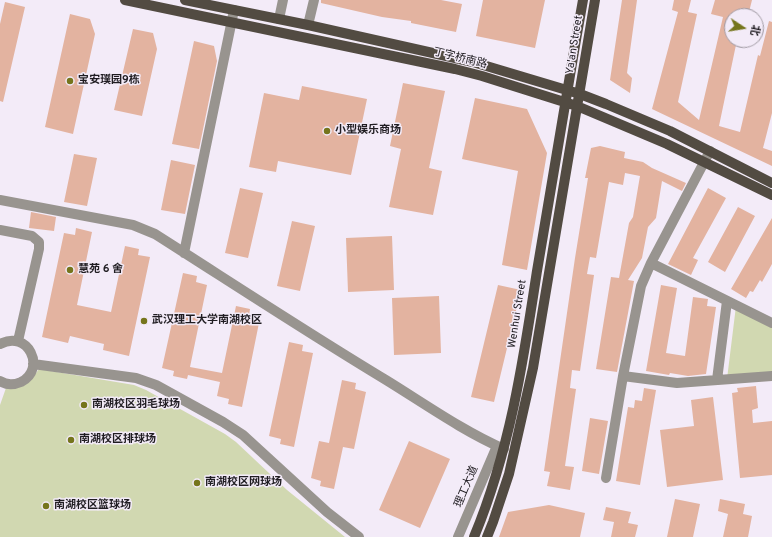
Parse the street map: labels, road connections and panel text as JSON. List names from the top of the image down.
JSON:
{
  "streets": {
    "main road": ["Ya'an Street", "丁字桥南路", "Wenhui Street"],
    "street": ["理工大道"]
  },
  "crossings": [
    ["Ya'an Street", "丁字桥南路"],
    ["Ya'an Street", "Wenhui Street"],
    ["丁字桥南路", "Wenhui Street"],
    ["Wenhui Street", "理工大道"]
  ],
  "places": [
    "宝安璞园9栋",
    "小型娱乐商场",
    "慧苑 6 舍",
    "武汉理工大学南湖校区",
    "南湖校区羽毛球场",
    "南湖校区排球场",
    "南湖校区网球场",
    "南湖校区篮球场"
  ],
  "north": "right"
}
